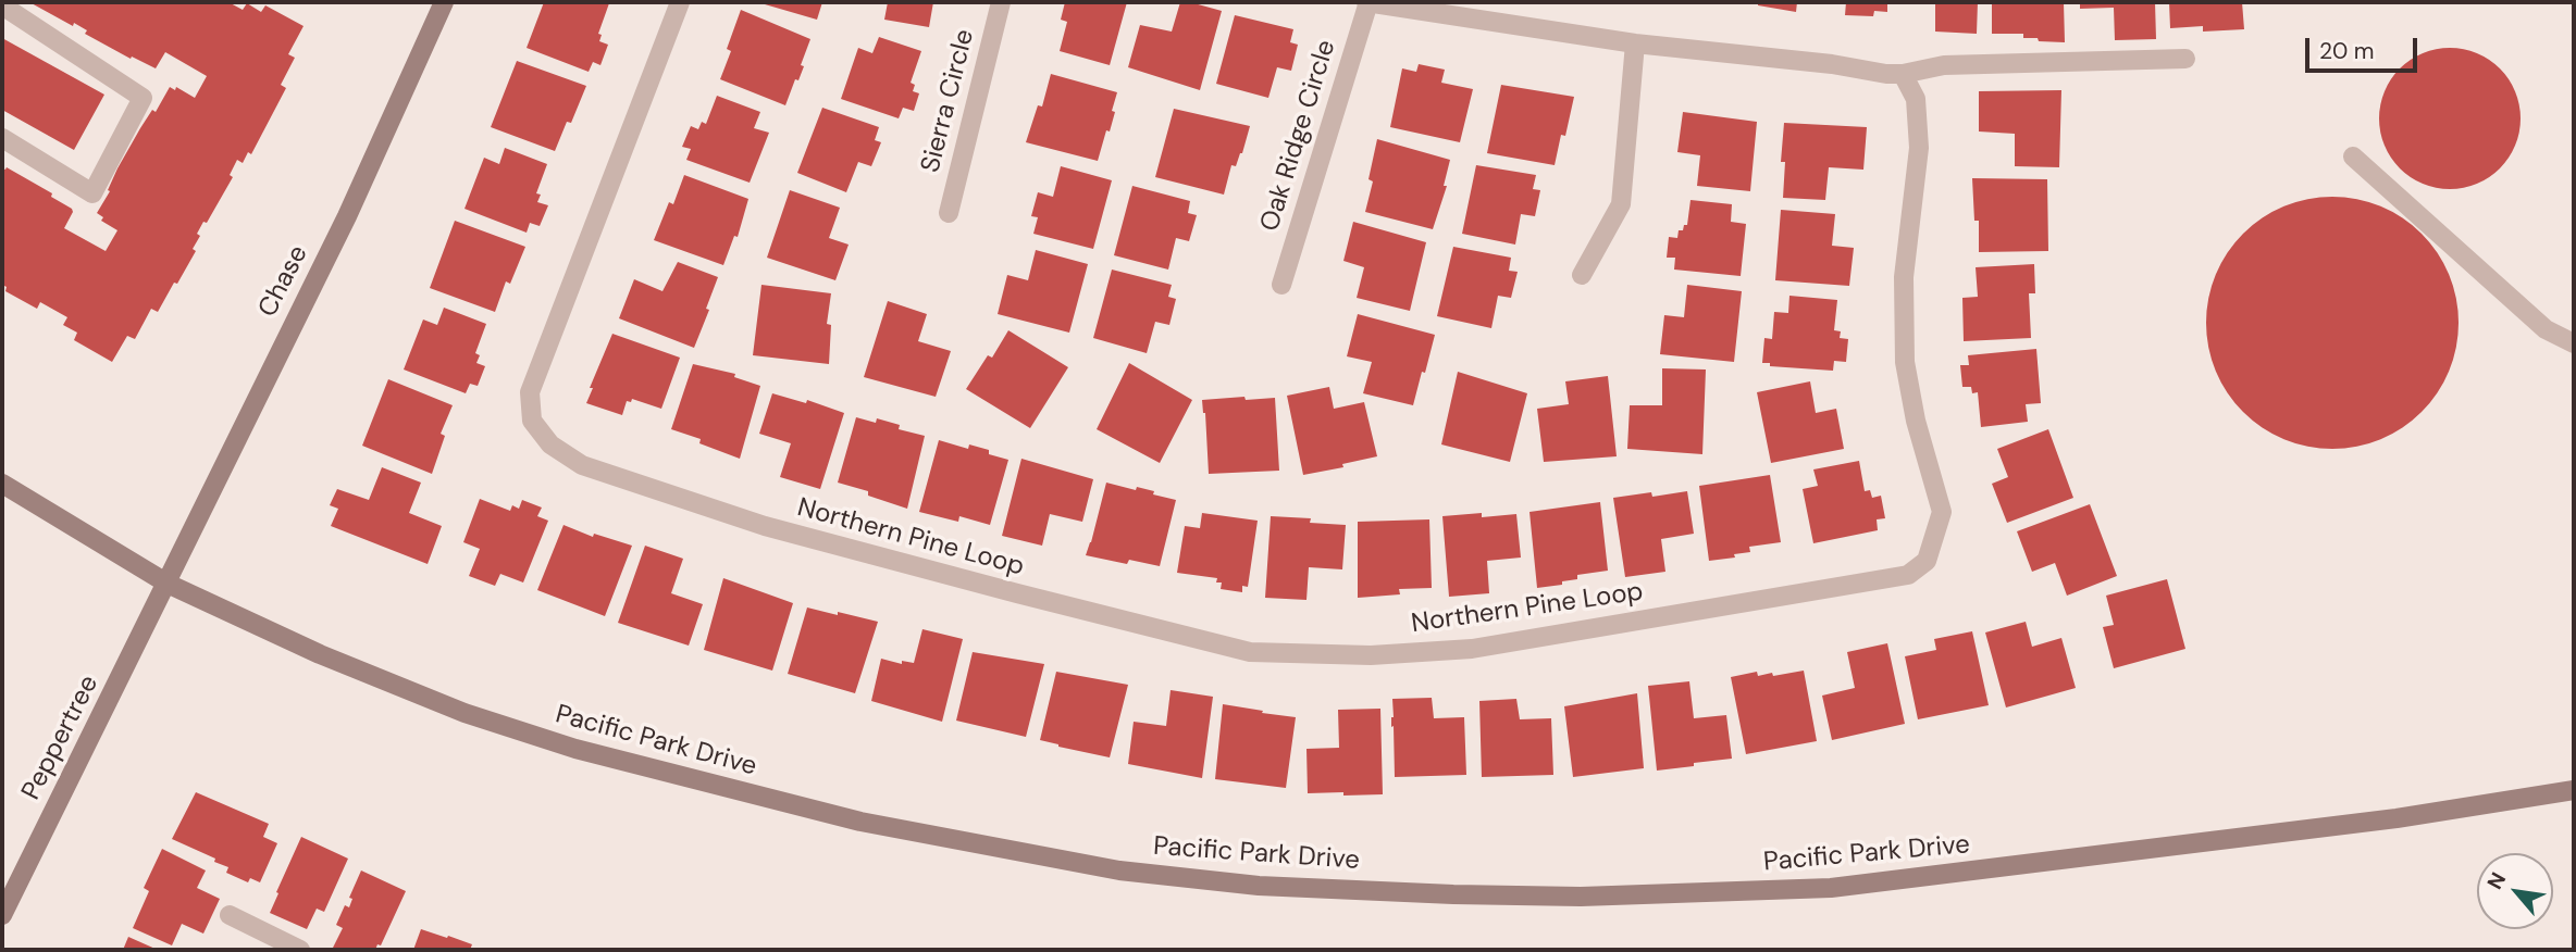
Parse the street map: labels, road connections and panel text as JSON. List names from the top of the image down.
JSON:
{
  "streets": {
    "main road": ["Chase", "Peppertree", "Pacific Park Drive"],
    "street": ["Sierra Circle", "Oak Ridge Circle", "Northern Pine Loop"]
  },
  "crossings": [
    ["Chase", "Peppertree"],
    ["Chase", "Pacific Park Drive"],
    ["Peppertree", "Pacific Park Drive"]
  ],
  "scale_bar": "20 m",
  "north": "top left"
}
